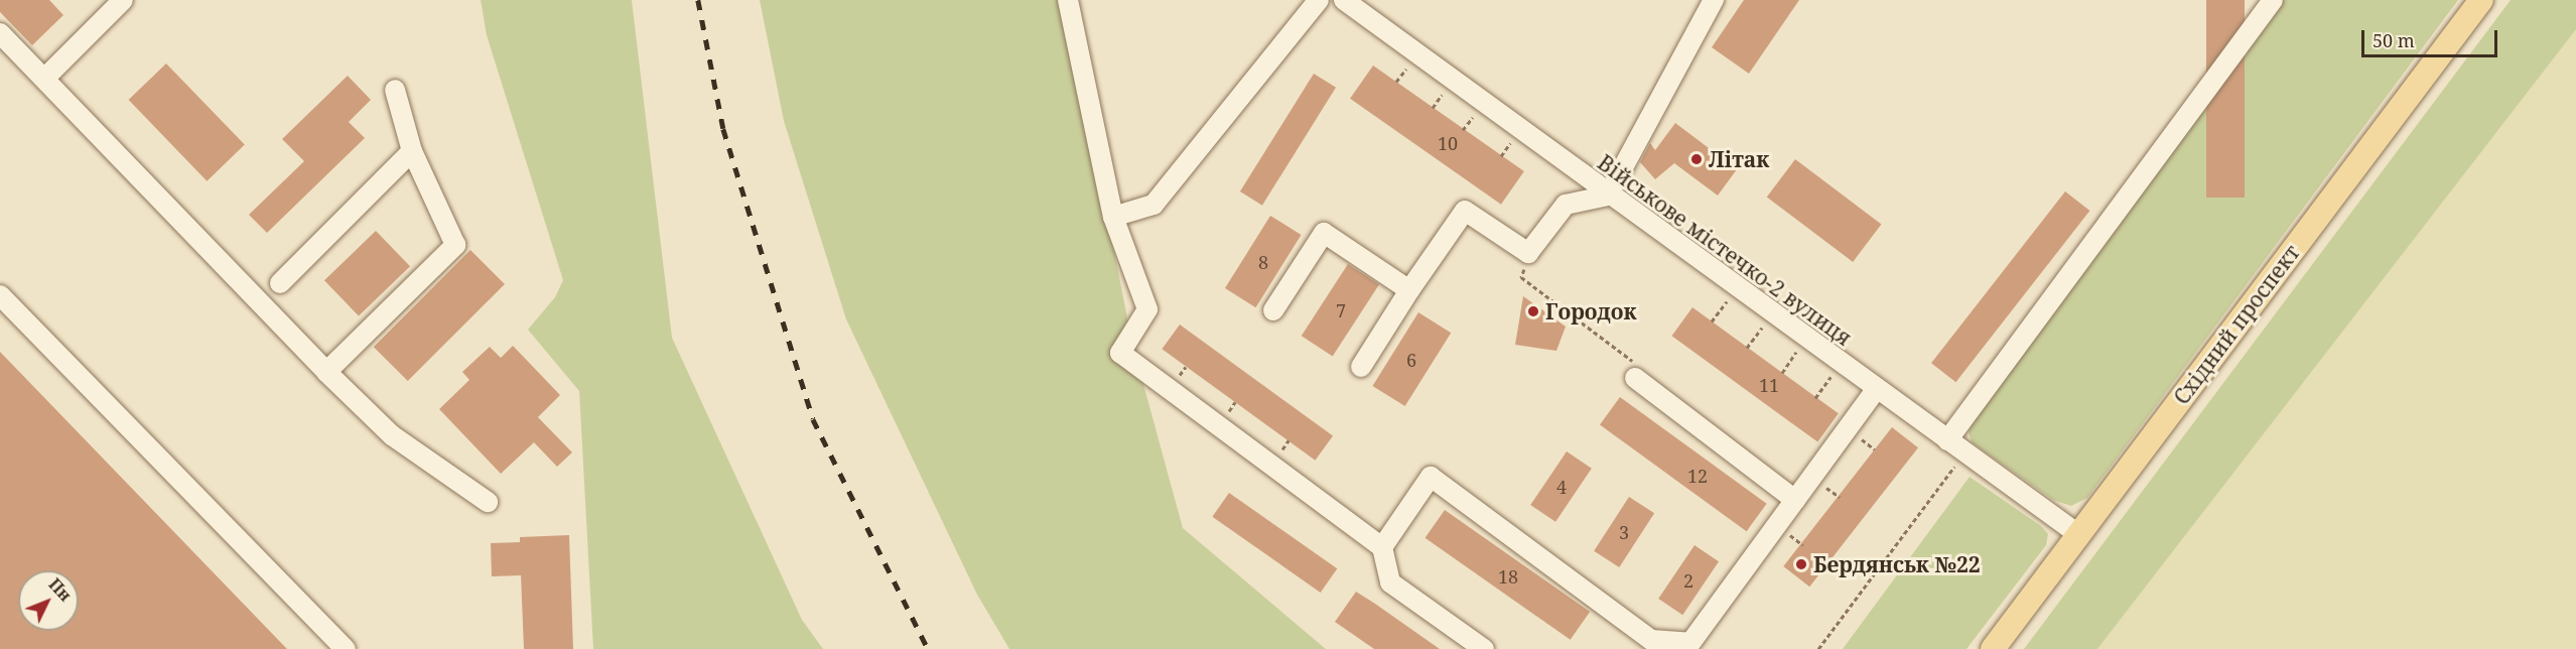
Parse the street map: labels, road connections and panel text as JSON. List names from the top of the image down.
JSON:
{
  "streets": {
    "main road": ["Східний проспект"],
    "street": ["Військове містечко-2 вулиця"]
  },
  "crossings": [
    ["Військове містечко-2 вулиця", "Східний проспект"]
  ],
  "places": ["Літак", "Городок", "Бердянськ №22"],
  "house_numbers": [
    "10",
    "8",
    "7",
    "6",
    "11",
    "12",
    "4",
    "3",
    "18",
    "2"
  ],
  "scale_bar": "50 m",
  "north": "top right"
}
